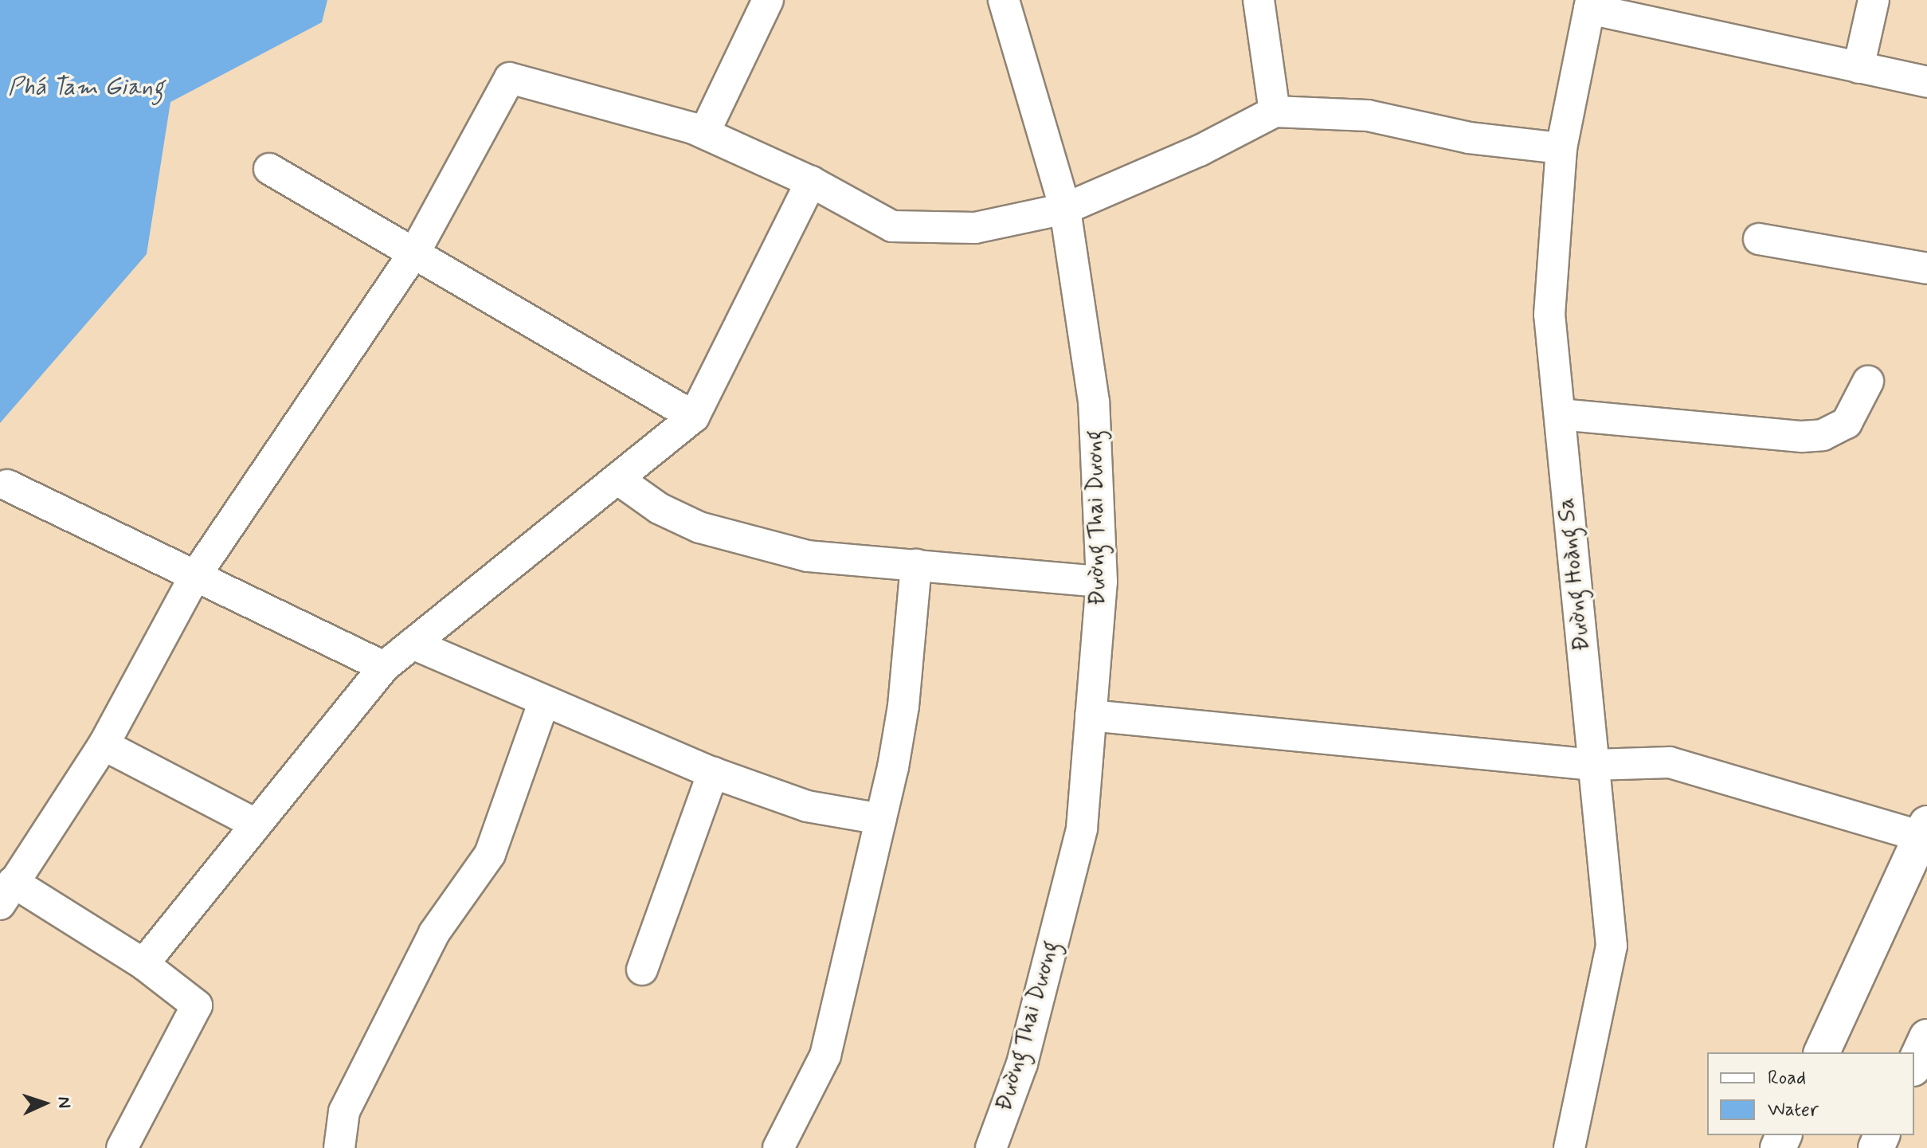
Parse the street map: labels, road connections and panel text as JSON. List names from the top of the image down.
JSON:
{
  "streets": {
    "street": ["Đường Thai Dương", "Đường Hoàng Sa"]
  },
  "water": ["Phá Tam Giang"],
  "legend": ["Road", "Water"],
  "north": "right"
}
